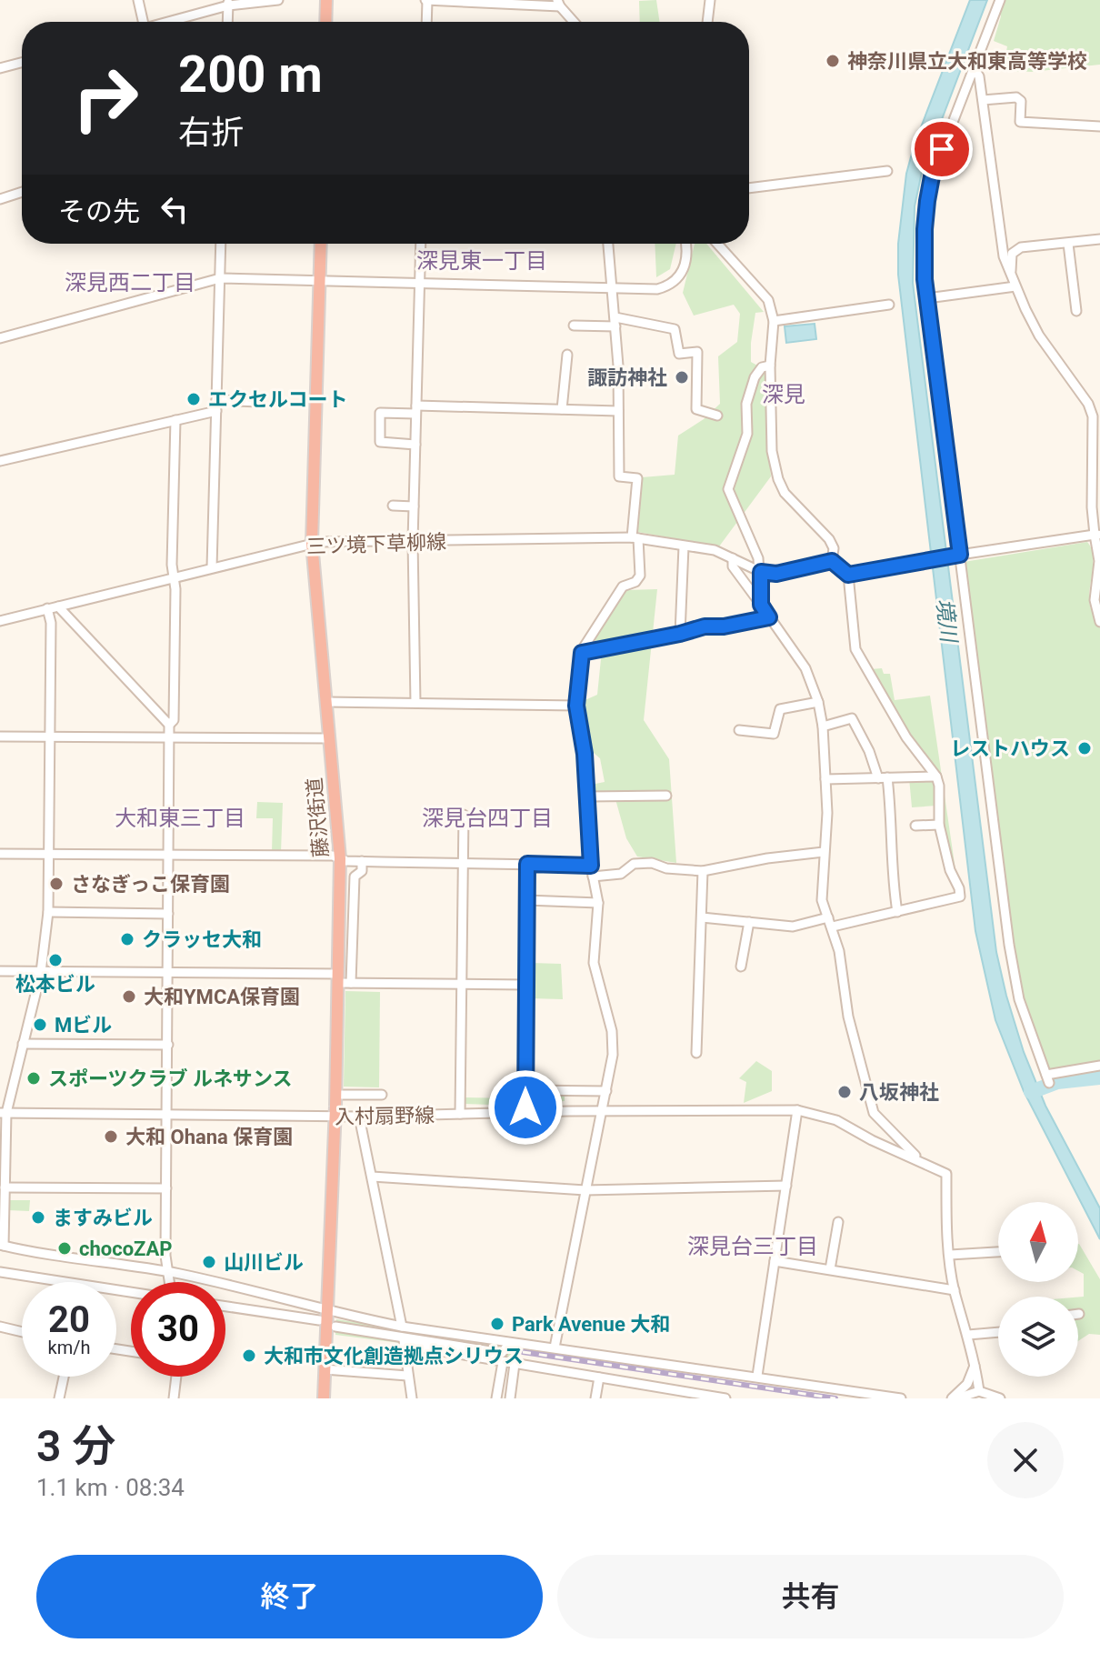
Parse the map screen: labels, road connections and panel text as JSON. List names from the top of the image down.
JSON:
{
  "streets": {
    "highway": ["藤沢街道"],
    "street": ["三ツ境下草柳線", "入村扇野線"]
  },
  "crossings": [
    ["三ツ境下草柳線", "藤沢街道"],
    ["藤沢街道", "入村扇野線"]
  ],
  "districts": [
    "深見東一丁目",
    "深見西二丁目",
    "深見",
    "大和東三丁目",
    "深見台四丁目",
    "深見台三丁目"
  ],
  "water": ["境川"],
  "places": [
    "神奈川県立大和東高等学校",
    "諏訪神社",
    "エクセルコート",
    "レストハウス",
    "さなぎっこ保育園",
    "クラッセ大和",
    "松本ビル",
    "大和YMCA保育園",
    "Mビル",
    "スポーツクラブ ルネサンス",
    "八坂神社",
    "大和 Ohana 保育園",
    "ますみビル",
    "chocoZAP",
    "山川ビル",
    "Park Avenue 大和",
    "大和市文化創造拠点シリウス"
  ],
  "north": "top",
  "page": {
    "turn": ["200 m", "右折"],
    "then": "その先",
    "speed": "20 km/h",
    "limit": "30",
    "heading": ["3 分", "1.1 km · 08:34"],
    "buttons": ["終了", "共有"]
  }
}
